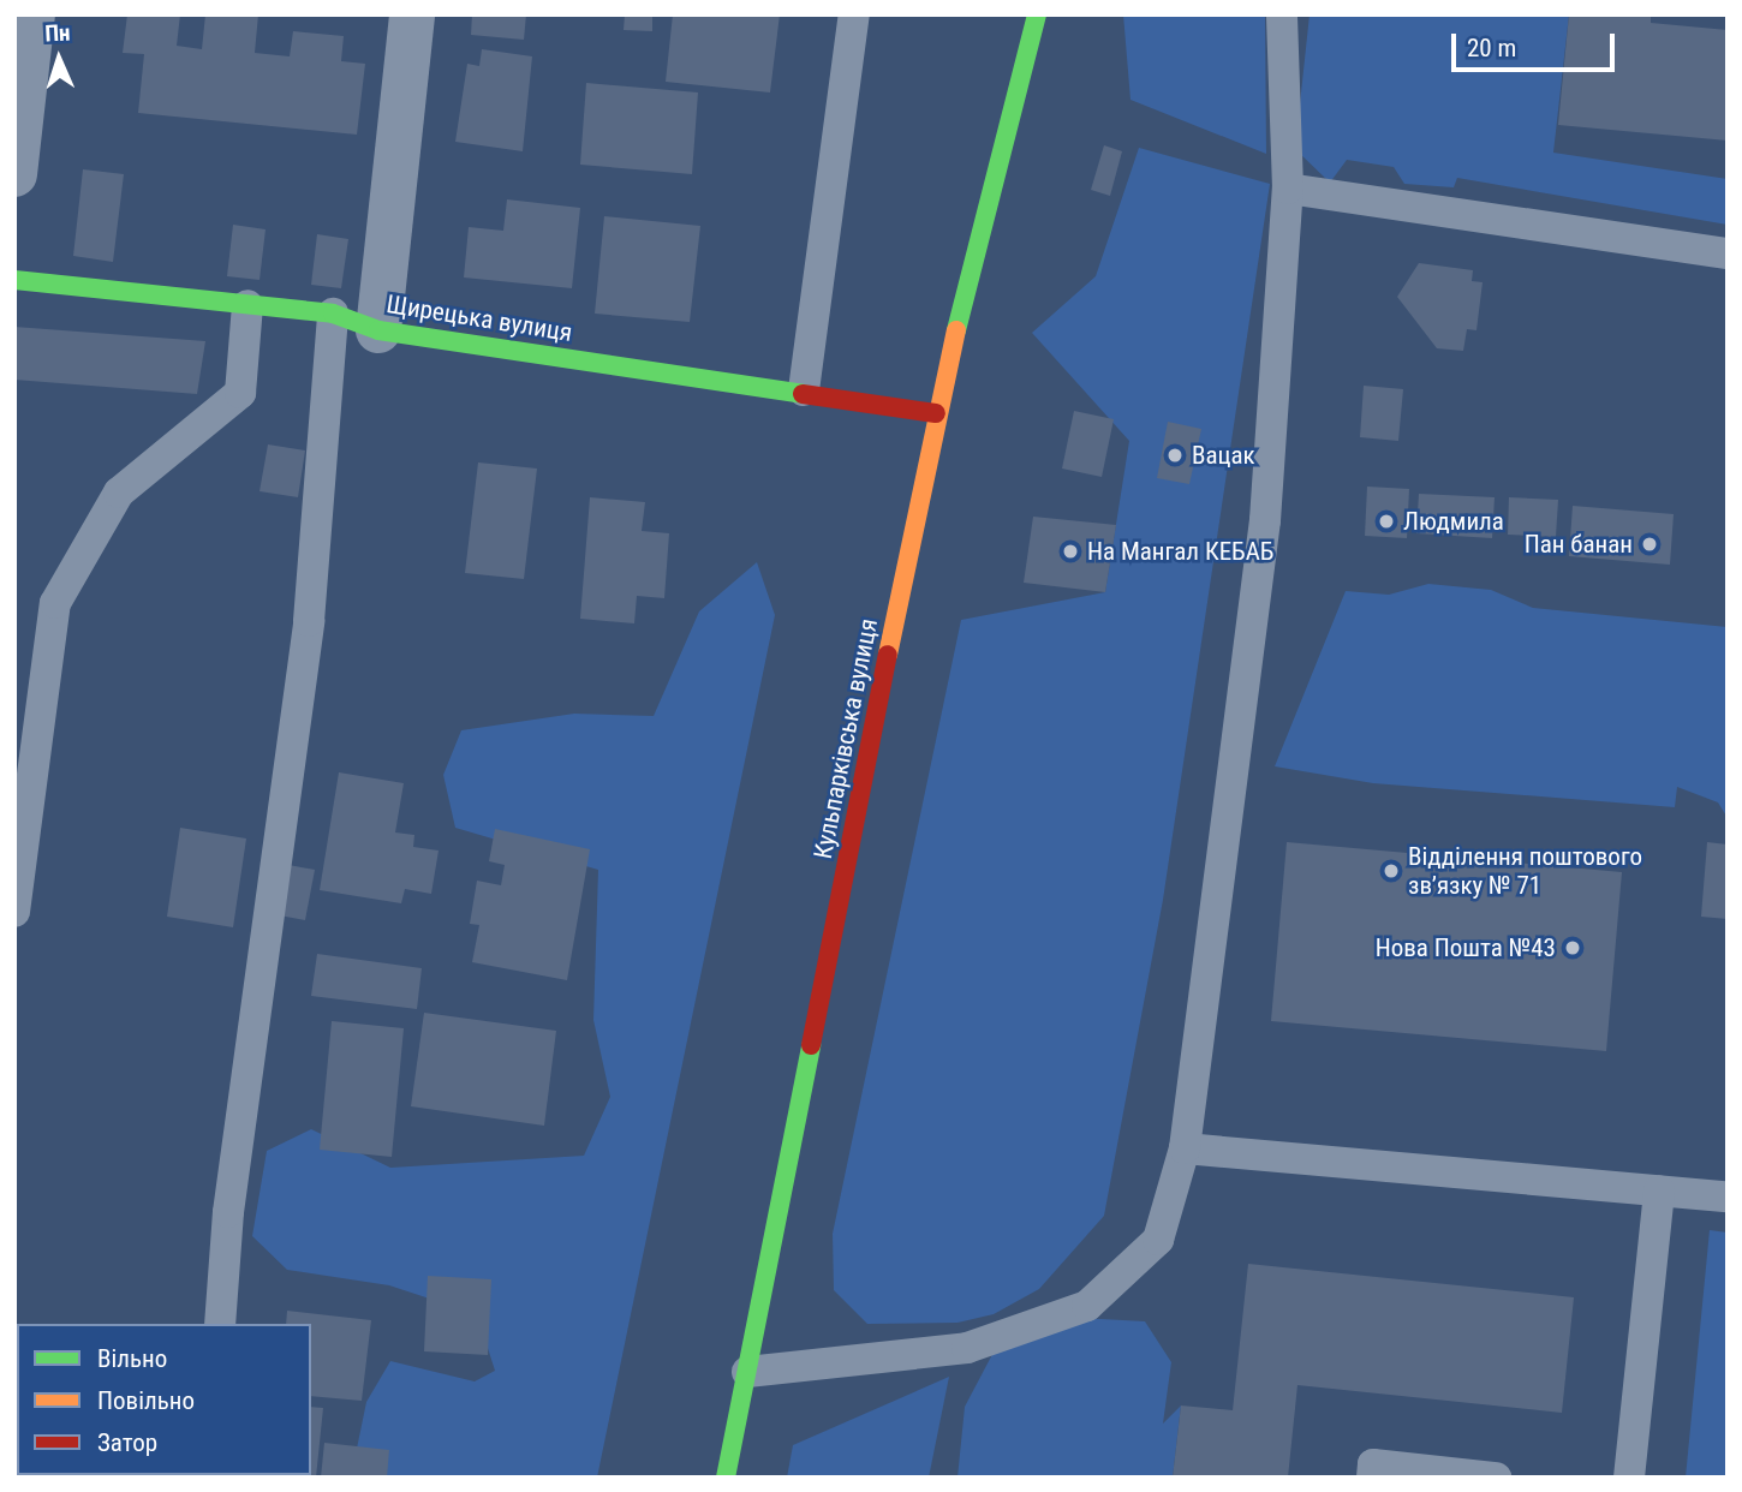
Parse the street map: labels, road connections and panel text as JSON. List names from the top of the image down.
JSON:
{
  "streets": {
    "main road": ["Щирецька вулиця", "Кульпарківська вулиця"]
  },
  "crossings": [
    ["Щирецька вулиця", "Кульпарківська вулиця"]
  ],
  "places": [
    "Вацак",
    "Людмила",
    "Пан банан",
    "На Мангал КЕБАБ",
    "Відділення поштового зв’язку № 71",
    "Нова Пошта №43"
  ],
  "legend": ["Вільно", "Повільно", "Затор"],
  "scale_bar": "20 m",
  "north": "top"
}
